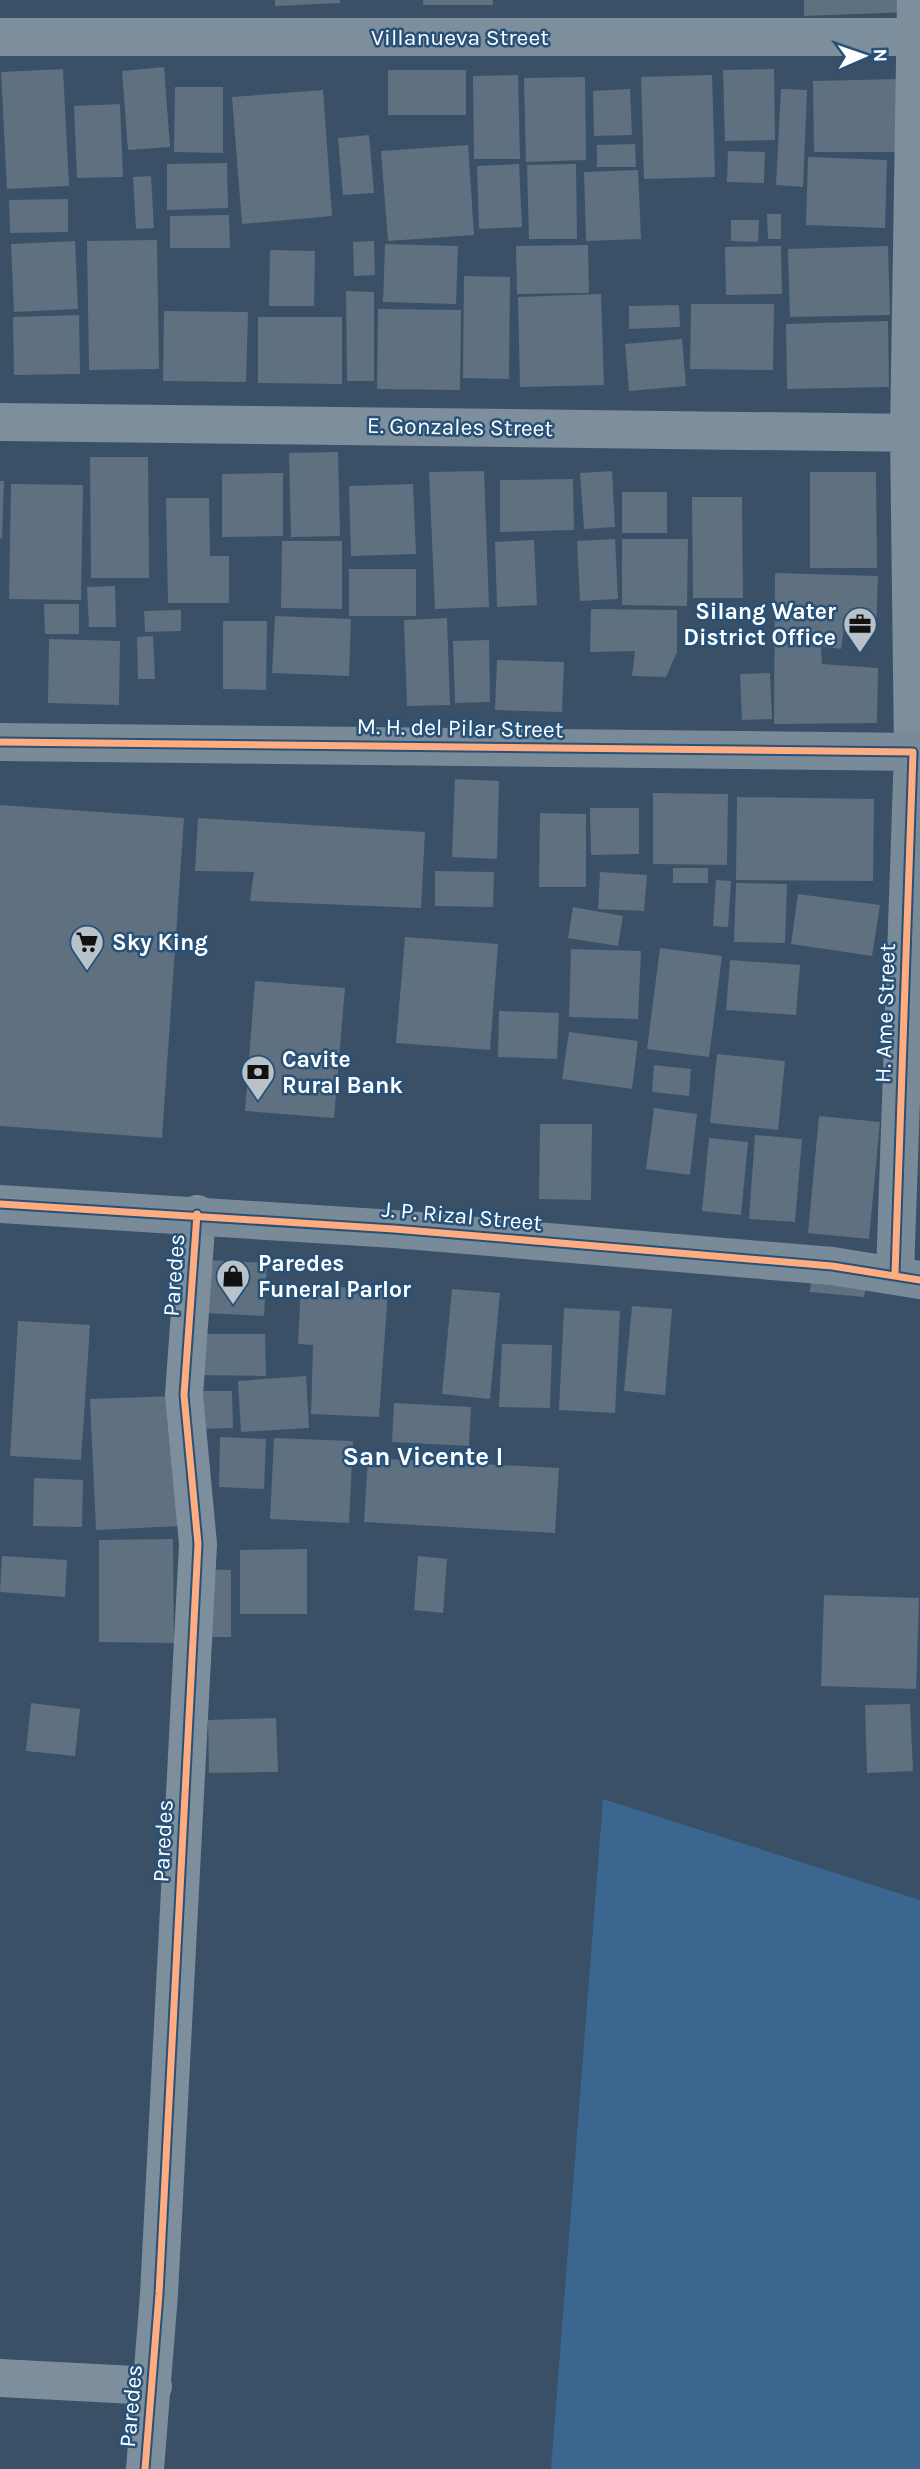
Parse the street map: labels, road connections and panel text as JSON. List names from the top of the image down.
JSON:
{
  "streets": {
    "main road": ["M. H. del Pilar Street", "H. Ame Street", "J. P. Rizal Street"],
    "street": ["Villanueva Street", "E. Gonzales Street", "Paredes"]
  },
  "crossings": [
    ["Villanueva Street", "H. Ame Street"],
    ["E. Gonzales Street", "H. Ame Street"],
    ["M. H. del Pilar Street", "H. Ame Street"],
    ["H. Ame Street", "J. P. Rizal Street"],
    ["J. P. Rizal Street", "Paredes"]
  ],
  "districts": ["San Vicente I"],
  "places": {
    "office": ["Silang Water District Office"],
    "supermarket": ["Sky King"],
    "bank": ["Cavite Rural Bank"],
    "shop": ["Paredes Funeral Parlor"]
  },
  "north": "right"
}
